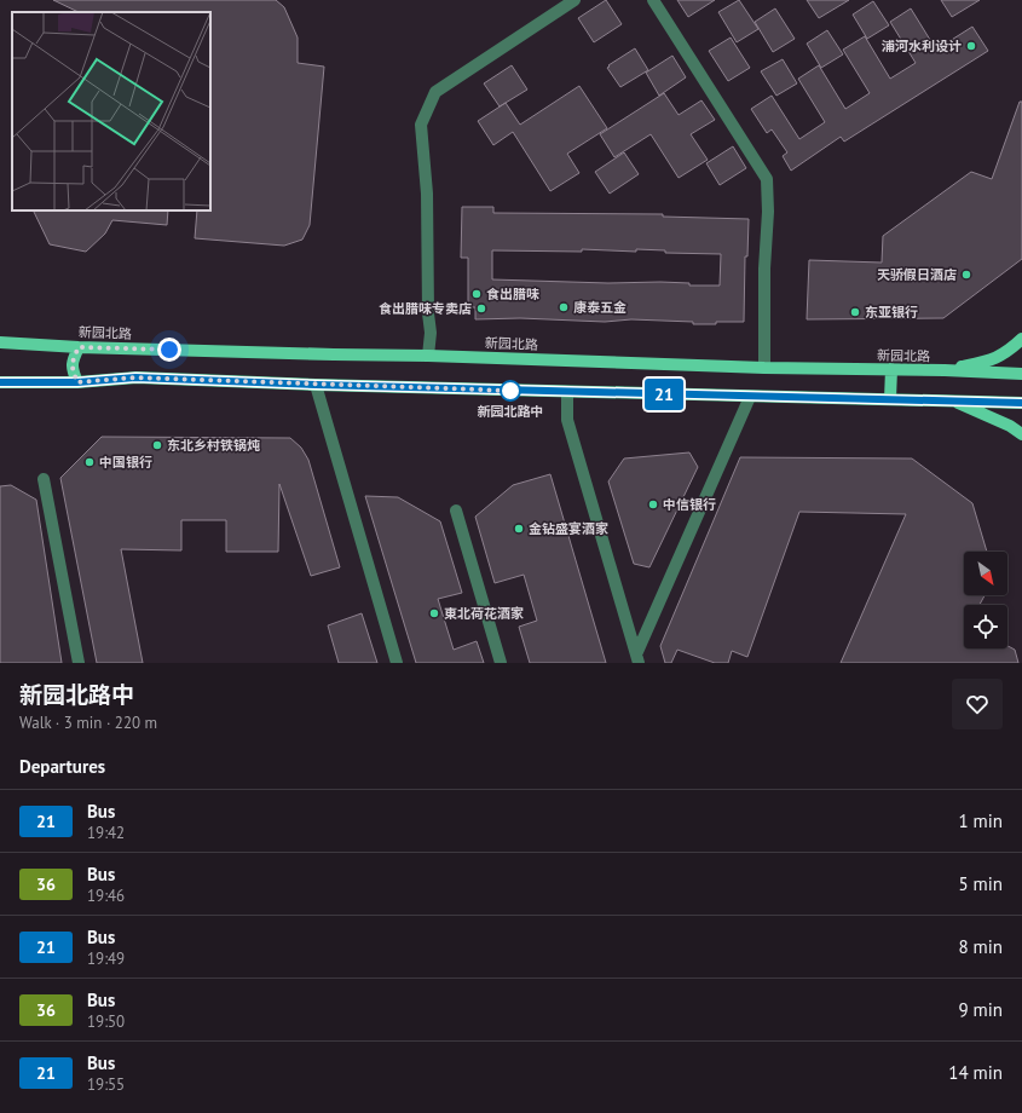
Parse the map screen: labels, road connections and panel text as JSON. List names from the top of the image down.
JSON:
{
  "streets": {
    "main road": ["新园北路"]
  },
  "places": [
    "浦河水利设计",
    "天骄假日酒店",
    "食出腊味",
    "康泰五金",
    "食出腊味专卖店",
    "东亚银行",
    "新园北路中",
    "东北乡村铁锅炖",
    "中国银行",
    "中信银行",
    "金钻盛宴酒家",
    "東北荷花酒家"
  ],
  "lines": ["bus line 21"],
  "north": "bottom right",
  "page": {
    "on_map": "21",
    "heading": [
      ["新园北路中", "Walk · 3 min · 220 m"],
      "Departures"
    ],
    "list": [
      {
        "mark": "21",
        "name": "Bus",
        "note": "19:42",
        "value": "1 min"
      },
      {
        "mark": "36",
        "name": "Bus",
        "note": "19:46",
        "value": "5 min"
      },
      {
        "mark": "21",
        "name": "Bus",
        "note": "19:49",
        "value": "8 min"
      },
      {
        "mark": "36",
        "name": "Bus",
        "note": "19:50",
        "value": "9 min"
      },
      {
        "mark": "21",
        "name": "Bus",
        "note": "19:55",
        "value": "14 min"
      }
    ]
  }
}
